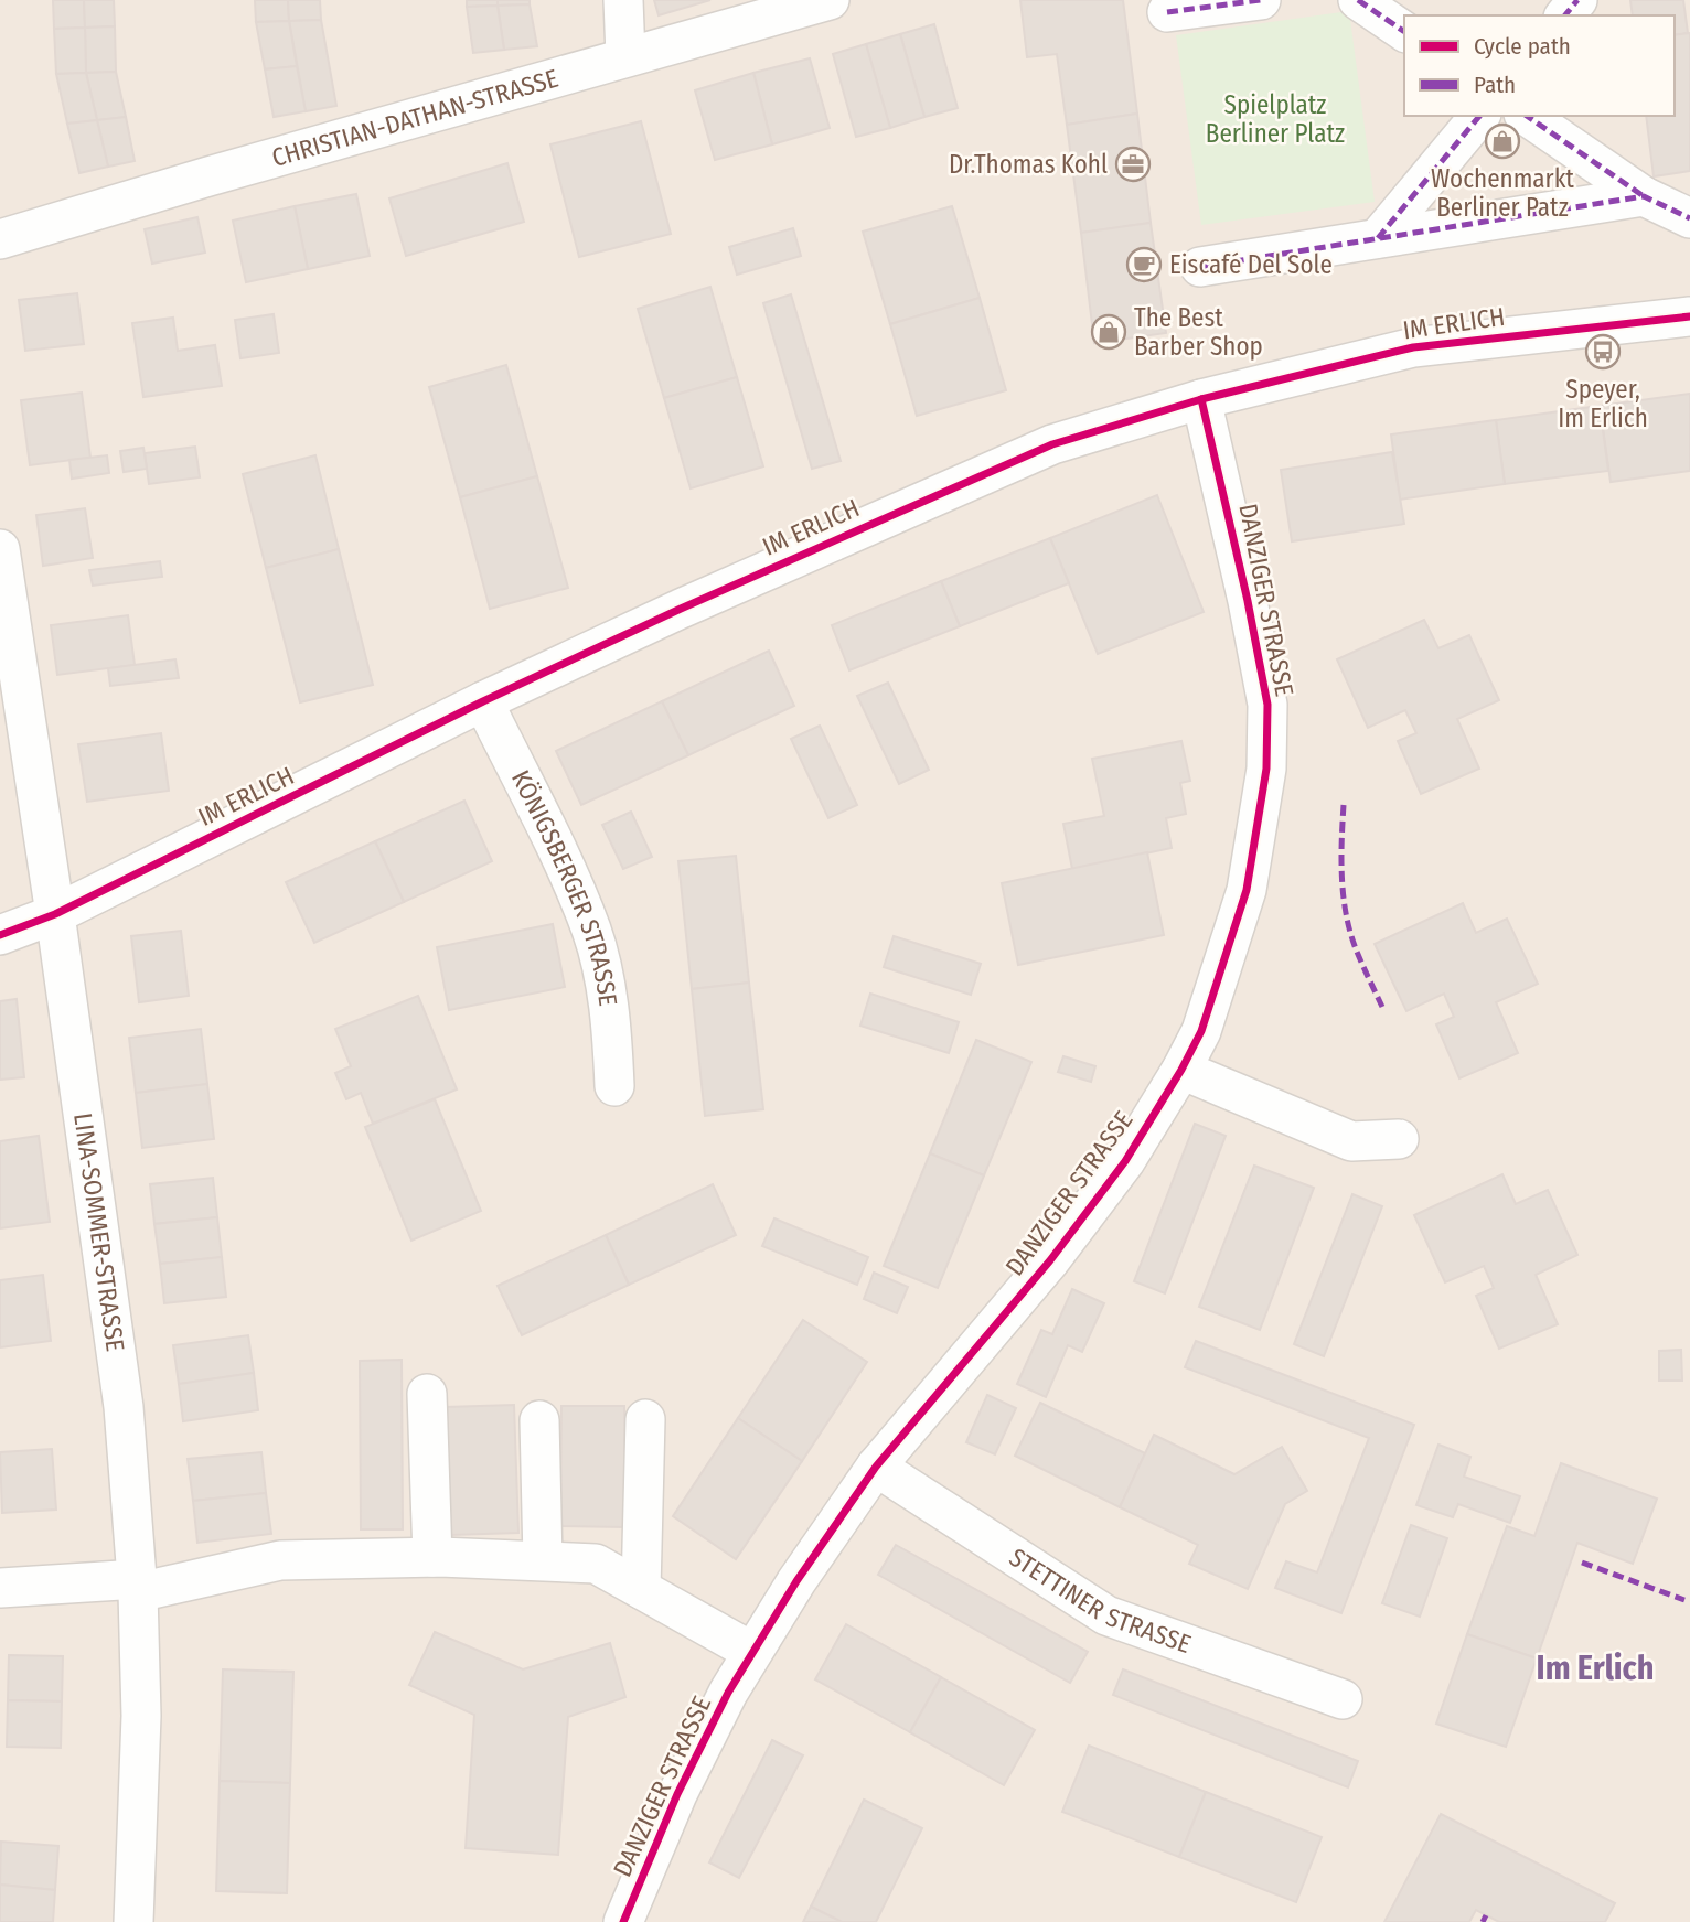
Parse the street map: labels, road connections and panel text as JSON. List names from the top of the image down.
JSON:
{
  "streets": {
    "street": [
      "CHRISTIAN-DATHAN-STRASSE",
      "IM ERLICH",
      "DANZIGER STRASSE",
      "KÖNIGSBERGER STRASSE",
      "LINA-SOMMER-STRASSE",
      "STETTINER STRASSE"
    ]
  },
  "crossings": [
    ["IM ERLICH", "DANZIGER STRASSE"],
    ["IM ERLICH", "KÖNIGSBERGER STRASSE"],
    ["IM ERLICH", "LINA-SOMMER-STRASSE"],
    ["DANZIGER STRASSE", "STETTINER STRASSE"]
  ],
  "districts": ["Im Erlich"],
  "parks": ["Spielplatz Berliner Platz"],
  "places": {
    "shop": ["Wochenmarkt Berliner Patz", "The Best Barber Shop"],
    "office": ["Dr.Thomas Kohl"],
    "cafe": ["Eiscafé Del Sole"],
    "bus stop": ["Speyer, Im Erlich"]
  },
  "legend": ["Cycle path", "Path"]
}
